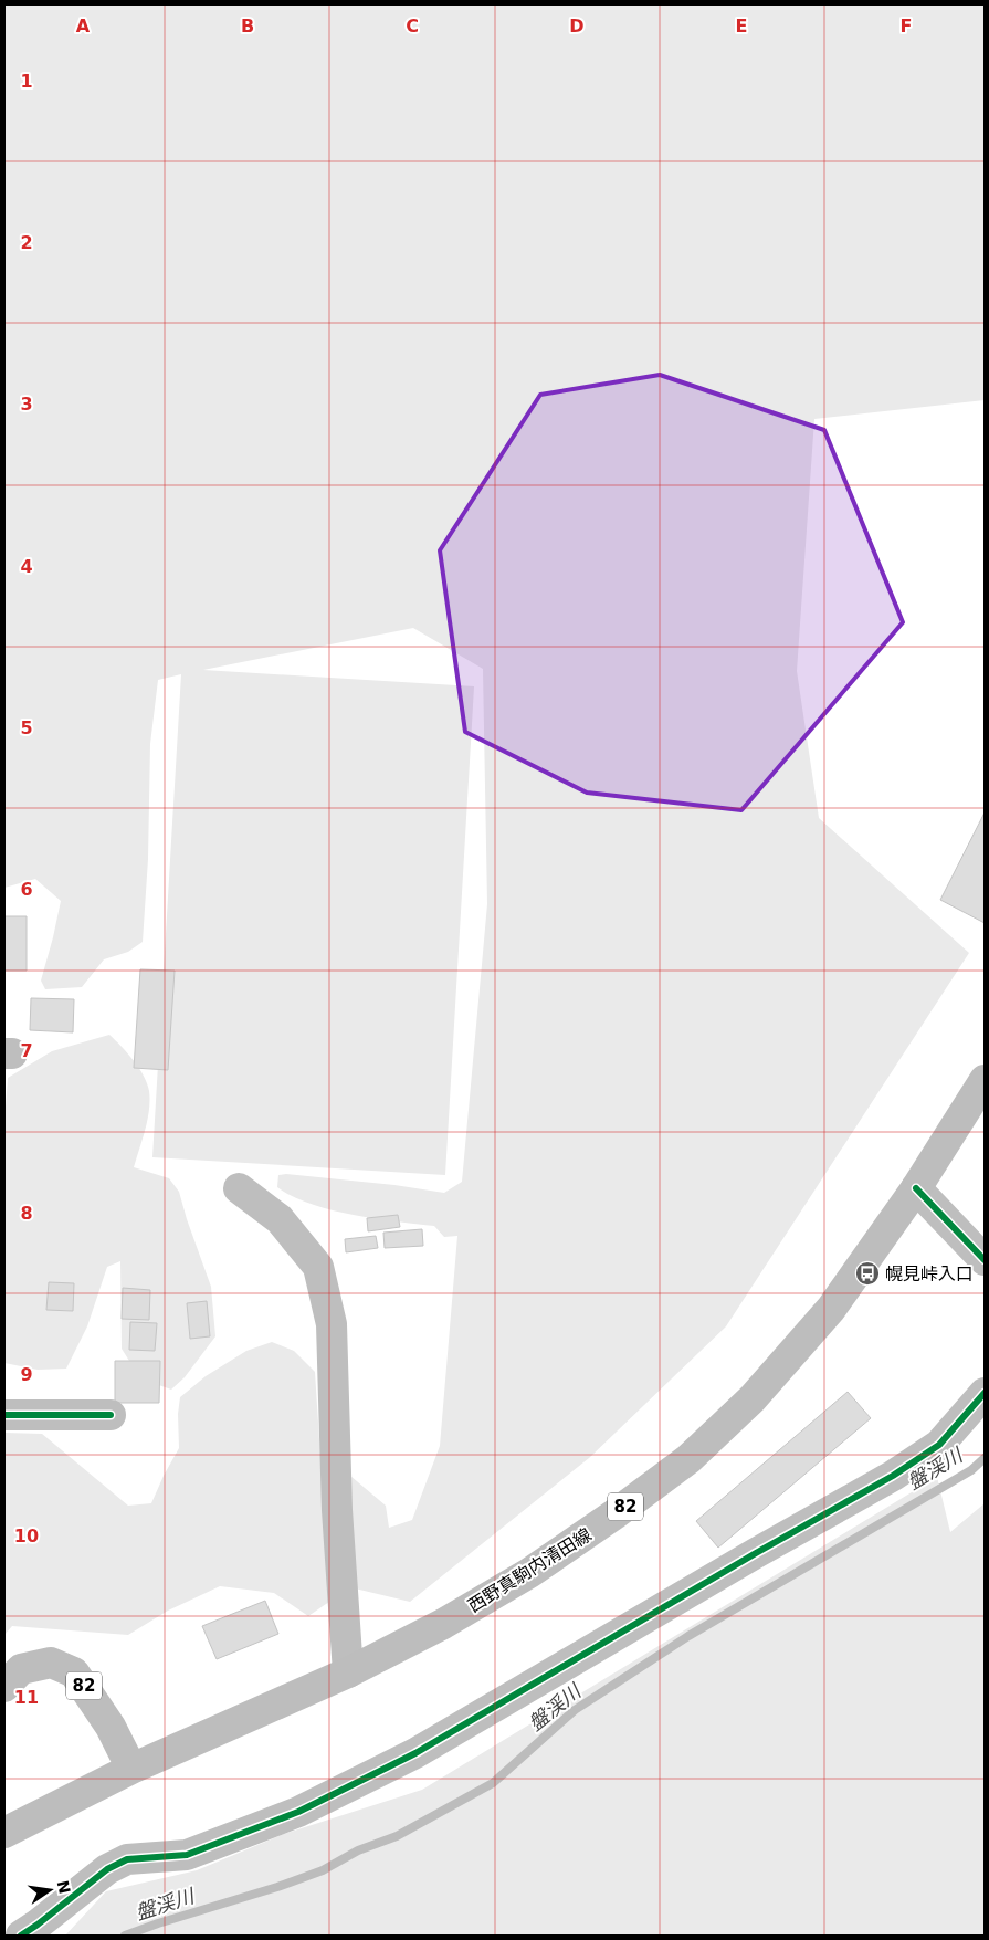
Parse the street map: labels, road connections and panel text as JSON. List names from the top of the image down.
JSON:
{
  "streets": {
    "main road": ["82", "西野真駒内清田線"]
  },
  "crossings": [
    ["82", "西野真駒内清田線"]
  ],
  "water": ["盤渓川"],
  "places": {
    "bus stop": ["幌見峠入口"]
  },
  "north": "right",
  "grid": {
    "columns": [
      "A",
      "B",
      "C",
      "D",
      "E",
      "F"
    ],
    "rows": [
      "1",
      "2",
      "3",
      "4",
      "5",
      "6",
      "7",
      "8",
      "9",
      "10",
      "11"
    ]
  }
}
